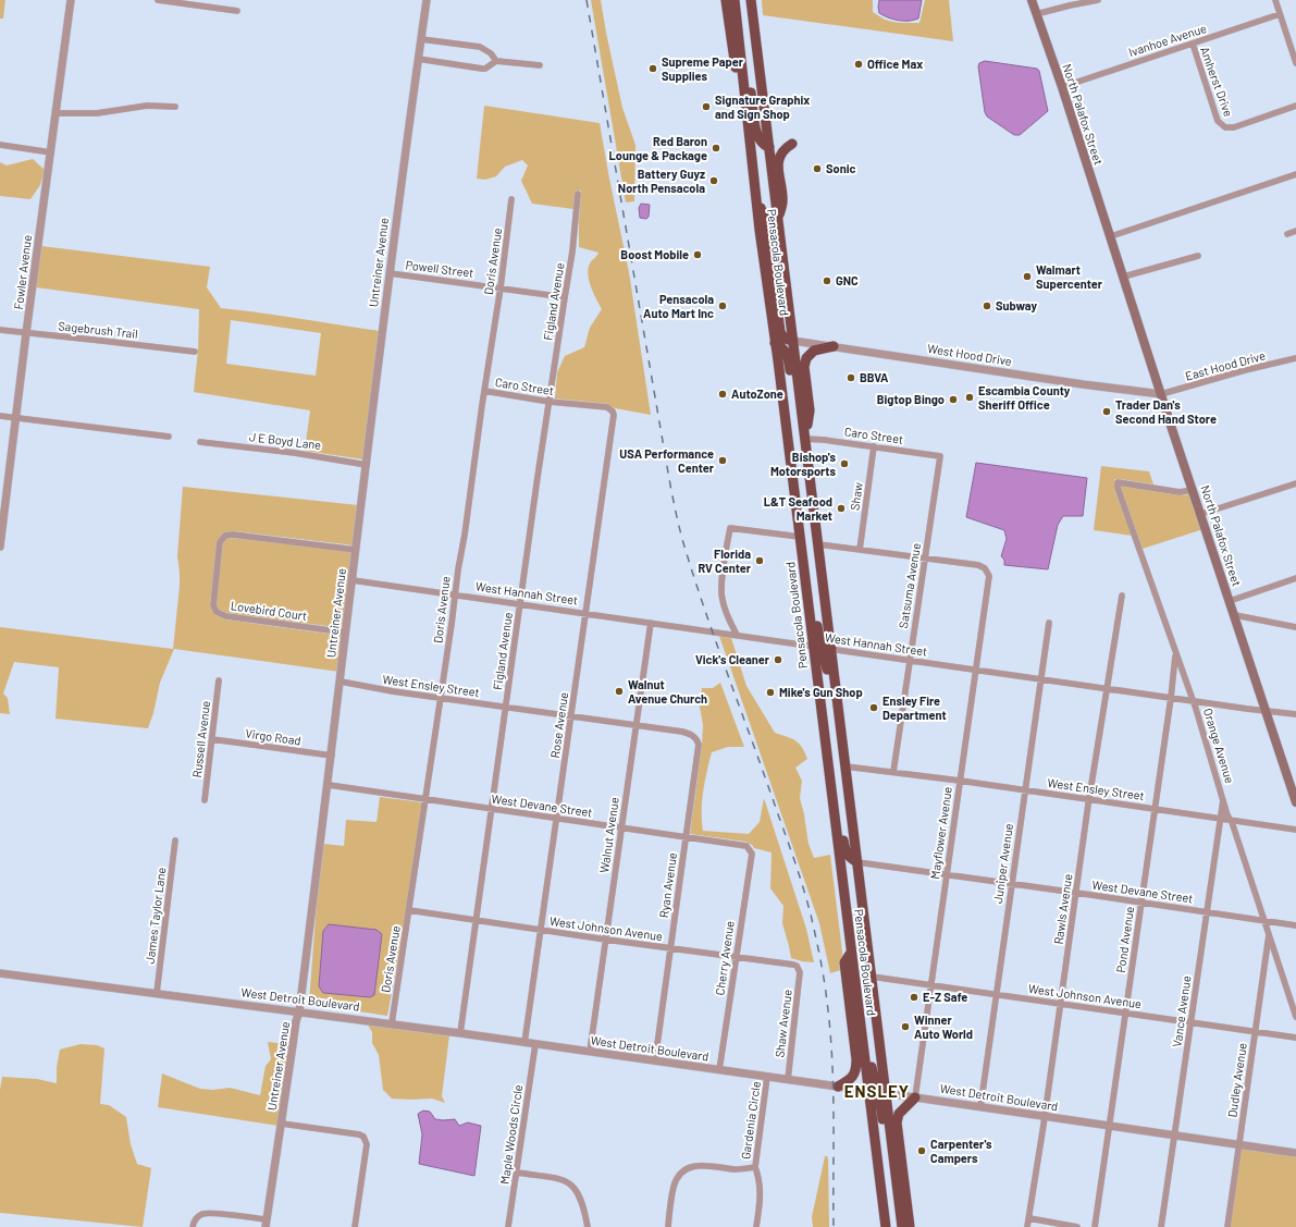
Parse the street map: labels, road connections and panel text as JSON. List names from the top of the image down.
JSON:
{
  "streets": {
    "highway": ["Pensacola Boulevard"],
    "main road": ["North Palafox Street"],
    "street": [
      "Ivanhoe Avenue",
      "Amherst Drive",
      "Doris Avenue",
      "Untreiner Avenue",
      "Powell Street",
      "Fowler Avenue",
      "Figland Avenue",
      "Sagebrush Trail",
      "West Hood Drive",
      "East Hood Drive",
      "Caro Street",
      "J E Boyd Lane",
      "Shaw",
      "Satsuma Avenue",
      "West Hannah Street",
      "Lovebird Court",
      "West Ensley Street",
      "Rose Avenue",
      "Virgo Road",
      "Russell Avenue",
      "Orange Avenue",
      "West Devane Street",
      "Mayflower Avenue",
      "Walnut Avenue",
      "Juniper Avenue",
      "Ryan Avenue",
      "Rawls Avenue",
      "James Taylor Lane",
      "West Johnson Avenue",
      "Pond Avenue",
      "Cherry Avenue",
      "West Detroit Boulevard",
      "Vance Avenue",
      "Shaw Avenue",
      "Dudley Avenue",
      "Gardenia Circle",
      "Maple Woods Circle"
    ]
  },
  "crossings": [
    ["Ivanhoe Avenue", "Amherst Drive"],
    ["Ivanhoe Avenue", "North Palafox Street"],
    ["North Palafox Street", "West Hood Drive"],
    ["North Palafox Street", "East Hood Drive"],
    ["North Palafox Street", "West Hannah Street"],
    ["North Palafox Street", "Orange Avenue"],
    ["Doris Avenue", "Powell Street"],
    ["Doris Avenue", "Caro Street"],
    ["Doris Avenue", "West Hannah Street"],
    ["Doris Avenue", "West Ensley Street"],
    ["Doris Avenue", "West Devane Street"],
    ["Doris Avenue", "West Johnson Avenue"],
    ["Doris Avenue", "West Detroit Boulevard"],
    ["Untreiner Avenue", "Powell Street"],
    ["Untreiner Avenue", "J E Boyd Lane"],
    ["Untreiner Avenue", "West Hannah Street"],
    ["Untreiner Avenue", "Lovebird Court"],
    ["Untreiner Avenue", "West Ensley Street"],
    ["Untreiner Avenue", "Virgo Road"],
    ["Untreiner Avenue", "West Devane Street"],
    ["Untreiner Avenue", "West Detroit Boulevard"],
    ["Pensacola Boulevard", "West Hood Drive"],
    ["Pensacola Boulevard", "Caro Street"],
    ["Pensacola Boulevard", "West Hannah Street"],
    ["Pensacola Boulevard", "West Ensley Street"],
    ["Pensacola Boulevard", "West Devane Street"],
    ["Pensacola Boulevard", "West Johnson Avenue"],
    ["Pensacola Boulevard", "West Detroit Boulevard"],
    ["Powell Street", "Figland Avenue"],
    ["Fowler Avenue", "Sagebrush Trail"],
    ["Figland Avenue", "Caro Street"],
    ["Figland Avenue", "West Hannah Street"],
    ["Figland Avenue", "West Ensley Street"],
    ["Figland Avenue", "West Devane Street"],
    ["Figland Avenue", "West Johnson Avenue"],
    ["Figland Avenue", "West Detroit Boulevard"],
    ["West Hood Drive", "East Hood Drive"],
    ["Caro Street", "Shaw"],
    ["Caro Street", "Satsuma Avenue"],
    ["Caro Street", "Rose Avenue"],
    ["Satsuma Avenue", "West Hannah Street"],
    ["Satsuma Avenue", "West Ensley Street"],
    ["Satsuma Avenue", "Mayflower Avenue"],
    ["West Hannah Street", "Rose Avenue"],
    ["West Hannah Street", "Orange Avenue"],
    ["West Hannah Street", "Mayflower Avenue"],
    ["West Hannah Street", "Walnut Avenue"],
    ["West Hannah Street", "Juniper Avenue"],
    ["West Hannah Street", "Rawls Avenue"],
    ["West Hannah Street", "Pond Avenue"],
    ["West Ensley Street", "Rose Avenue"],
    ["West Ensley Street", "Orange Avenue"],
    ["West Ensley Street", "Mayflower Avenue"],
    ["West Ensley Street", "Walnut Avenue"],
    ["West Ensley Street", "Juniper Avenue"],
    ["West Ensley Street", "Ryan Avenue"],
    ["West Ensley Street", "Rawls Avenue"],
    ["West Ensley Street", "Pond Avenue"],
    ["West Ensley Street", "Vance Avenue"],
    ["Rose Avenue", "West Devane Street"],
    ["Rose Avenue", "West Johnson Avenue"],
    ["Rose Avenue", "West Detroit Boulevard"],
    ["Virgo Road", "Russell Avenue"],
    ["Orange Avenue", "West Devane Street"],
    ["Orange Avenue", "Pond Avenue"],
    ["Orange Avenue", "Vance Avenue"],
    ["Orange Avenue", "Dudley Avenue"],
    ["West Devane Street", "Mayflower Avenue"],
    ["West Devane Street", "Walnut Avenue"],
    ["West Devane Street", "Juniper Avenue"],
    ["West Devane Street", "Ryan Avenue"],
    ["West Devane Street", "Rawls Avenue"],
    ["West Devane Street", "Pond Avenue"],
    ["West Devane Street", "Cherry Avenue"],
    ["West Devane Street", "Vance Avenue"],
    ["Mayflower Avenue", "West Johnson Avenue"],
    ["Mayflower Avenue", "West Detroit Boulevard"],
    ["Walnut Avenue", "West Johnson Avenue"],
    ["Walnut Avenue", "West Detroit Boulevard"],
    ["Juniper Avenue", "West Johnson Avenue"],
    ["Juniper Avenue", "West Detroit Boulevard"],
    ["Ryan Avenue", "West Johnson Avenue"],
    ["Ryan Avenue", "West Detroit Boulevard"],
    ["Rawls Avenue", "West Johnson Avenue"],
    ["Rawls Avenue", "West Detroit Boulevard"],
    ["James Taylor Lane", "West Detroit Boulevard"],
    ["West Johnson Avenue", "Pond Avenue"],
    ["West Johnson Avenue", "Cherry Avenue"],
    ["West Johnson Avenue", "Vance Avenue"],
    ["West Johnson Avenue", "Shaw Avenue"],
    ["West Johnson Avenue", "Dudley Avenue"],
    ["Pond Avenue", "West Detroit Boulevard"],
    ["Cherry Avenue", "West Detroit Boulevard"],
    ["West Detroit Boulevard", "Vance Avenue"],
    ["West Detroit Boulevard", "Shaw Avenue"],
    ["West Detroit Boulevard", "Dudley Avenue"],
    ["West Detroit Boulevard", "Gardenia Circle"],
    ["West Detroit Boulevard", "Maple Woods Circle"]
  ],
  "districts": ["ENSLEY"],
  "places": [
    "Office Max",
    "Supreme Paper Supplies",
    "Signature Graphix and Sign Shop",
    "Red Baron Lounge & Package",
    "Sonic",
    "Battery Guyz North Pensacola",
    "Boost Mobile",
    "Walmart Supercenter",
    "GNC",
    "Pensacola Auto Mart Inc",
    "Subway",
    "BBVA",
    "AutoZone",
    "Escambia County Sheriff Office",
    "Bigtop Bingo",
    "Trader Dan's Second Hand Store",
    "USA Performance Center",
    "Bishop's Motorsports",
    "L&T Seafood Market",
    "Florida RV Center",
    "Vick's Cleaner",
    "Walnut Avenue Church",
    "Mike's Gun Shop",
    "Ensley Fire Department",
    "E-Z Safe",
    "Winner Auto World",
    "Carpenter's Campers"
  ]
}
